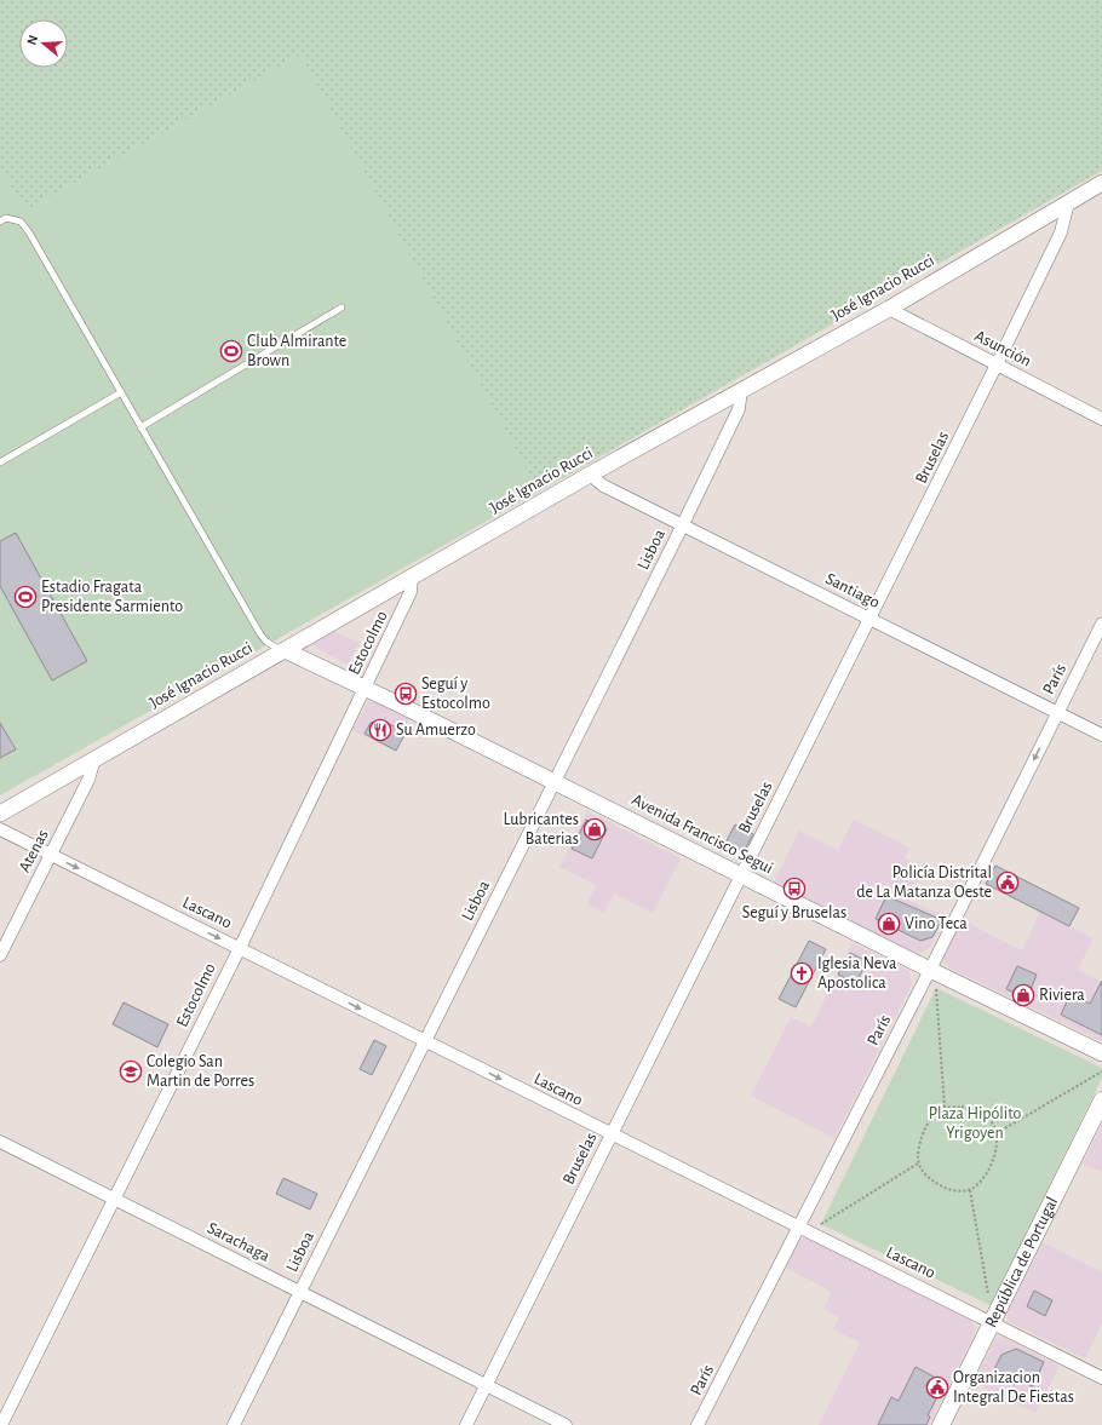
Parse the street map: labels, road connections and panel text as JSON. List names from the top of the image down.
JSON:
{
  "streets": {
    "main road": ["República de Portugal"],
    "street": [
      "José Ignacio Rucci",
      "Asunción",
      "Bruselas",
      "Lisboa",
      "Santiago",
      "Estocolmo",
      "París",
      "Avenida Francisco Segui",
      "Atenas",
      "Lascano",
      "Sarachaga"
    ]
  },
  "crossings": [
    ["José Ignacio Rucci", "Asunción"],
    ["José Ignacio Rucci", "Bruselas"],
    ["José Ignacio Rucci", "Lisboa"],
    ["José Ignacio Rucci", "Santiago"],
    ["José Ignacio Rucci", "Estocolmo"],
    ["José Ignacio Rucci", "Avenida Francisco Segui"],
    ["José Ignacio Rucci", "Atenas"],
    ["Asunción", "Bruselas"],
    ["Bruselas", "Santiago"],
    ["Bruselas", "Avenida Francisco Segui"],
    ["Bruselas", "Lascano"],
    ["Bruselas", "Sarachaga"],
    ["Lisboa", "Santiago"],
    ["Lisboa", "Avenida Francisco Segui"],
    ["Lisboa", "Lascano"],
    ["Lisboa", "Sarachaga"],
    ["Santiago", "París"],
    ["Estocolmo", "Avenida Francisco Segui"],
    ["Estocolmo", "Lascano"],
    ["Estocolmo", "Sarachaga"],
    ["París", "Avenida Francisco Segui"],
    ["París", "Lascano"],
    ["Atenas", "Lascano"],
    ["Lascano", "República de Portugal"]
  ],
  "one_way": ["Lascano"],
  "parks": ["Plaza Hipólito Yrigoyen"],
  "places": {
    "sports": ["Club Almirante Brown", "Estadio Fragata Presidente Sarmiento"],
    "bus stop": ["Seguí y Estocolmo", "Seguí y Bruselas"],
    "restaurant": ["Su Amuerzo"],
    "shop": ["Lubricantes Baterias", "Vino Teca", "Riviera"],
    "public building": ["Policía Distrital de La Matanza Oeste", "Organizacion Integral De Fiestas"],
    "church": ["Iglesia Neva Apostolica"],
    "school or university": ["Colegio San Martin de Porres"]
  },
  "north": "left"
}
